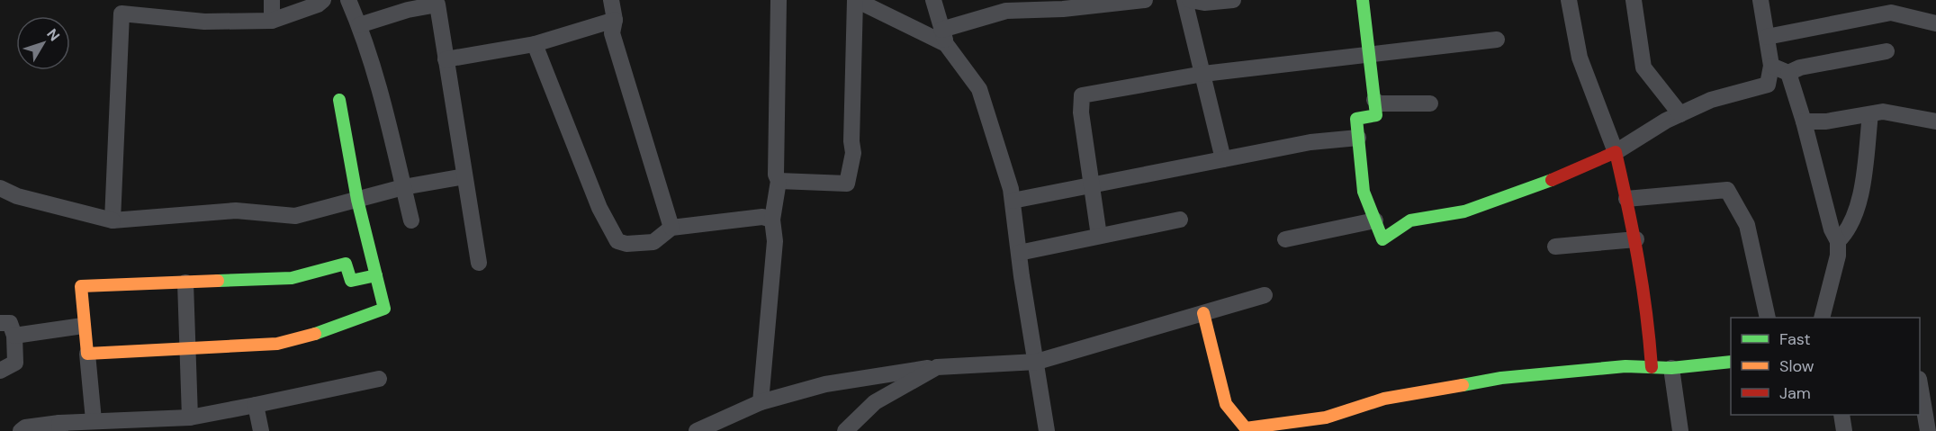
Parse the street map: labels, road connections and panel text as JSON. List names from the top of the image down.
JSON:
{
  "legend": ["Fast", "Slow", "Jam"],
  "north": "top right"
}
